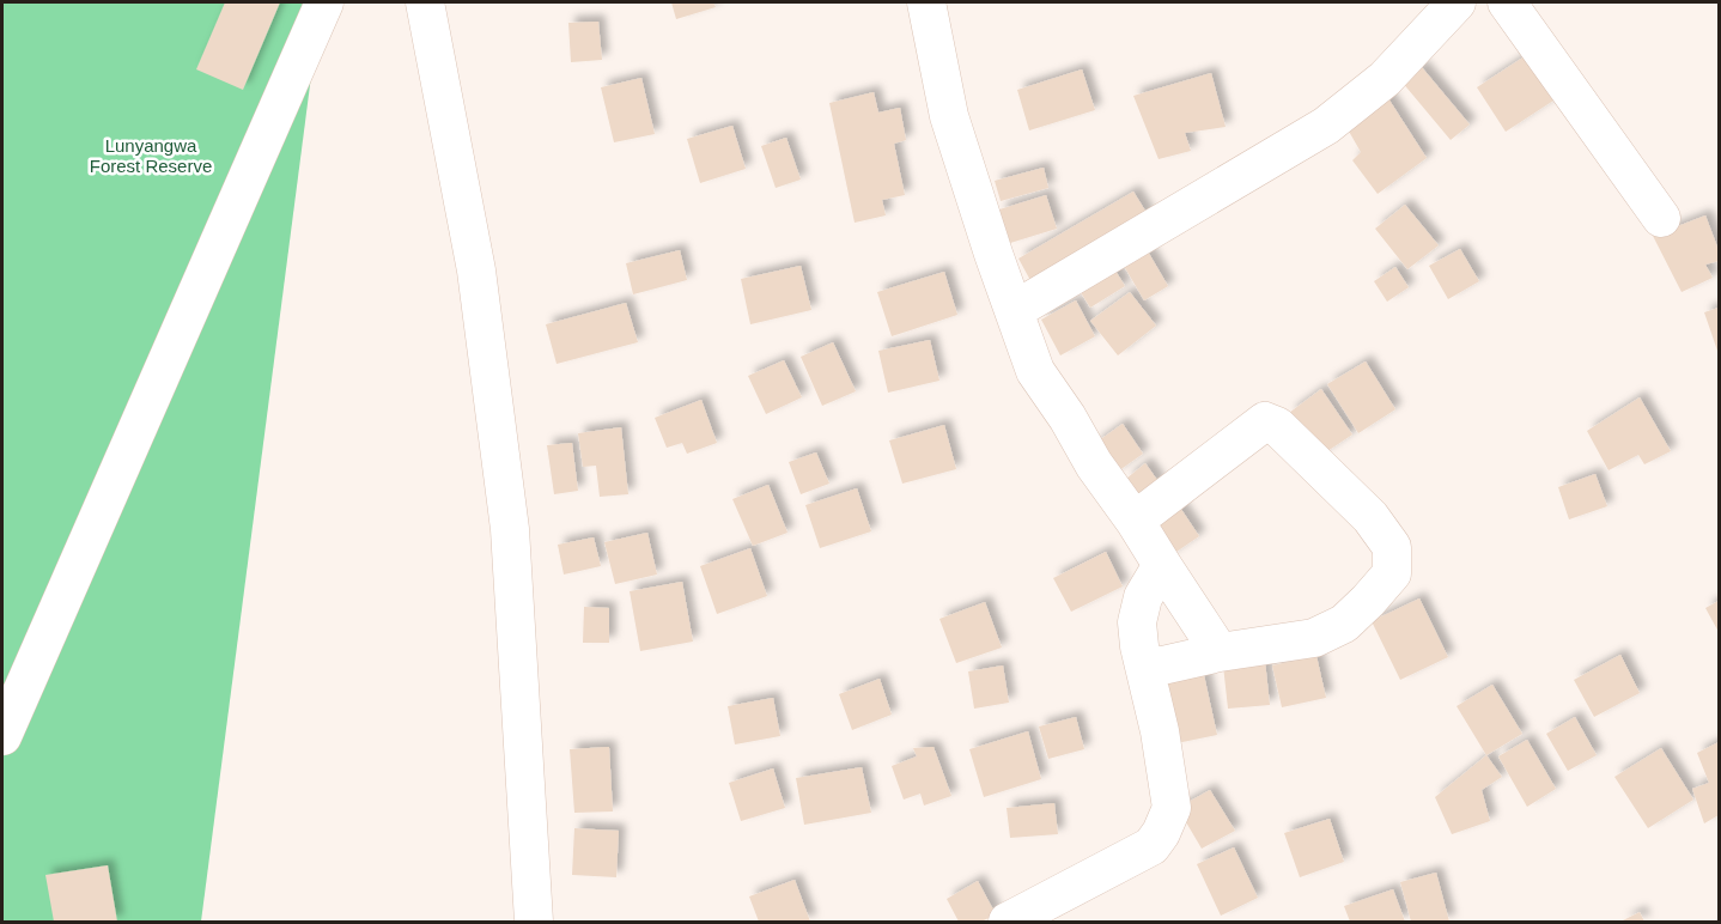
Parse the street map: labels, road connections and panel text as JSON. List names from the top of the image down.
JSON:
{
  "parks": ["Lunyangwa Forest Reserve"]
}
